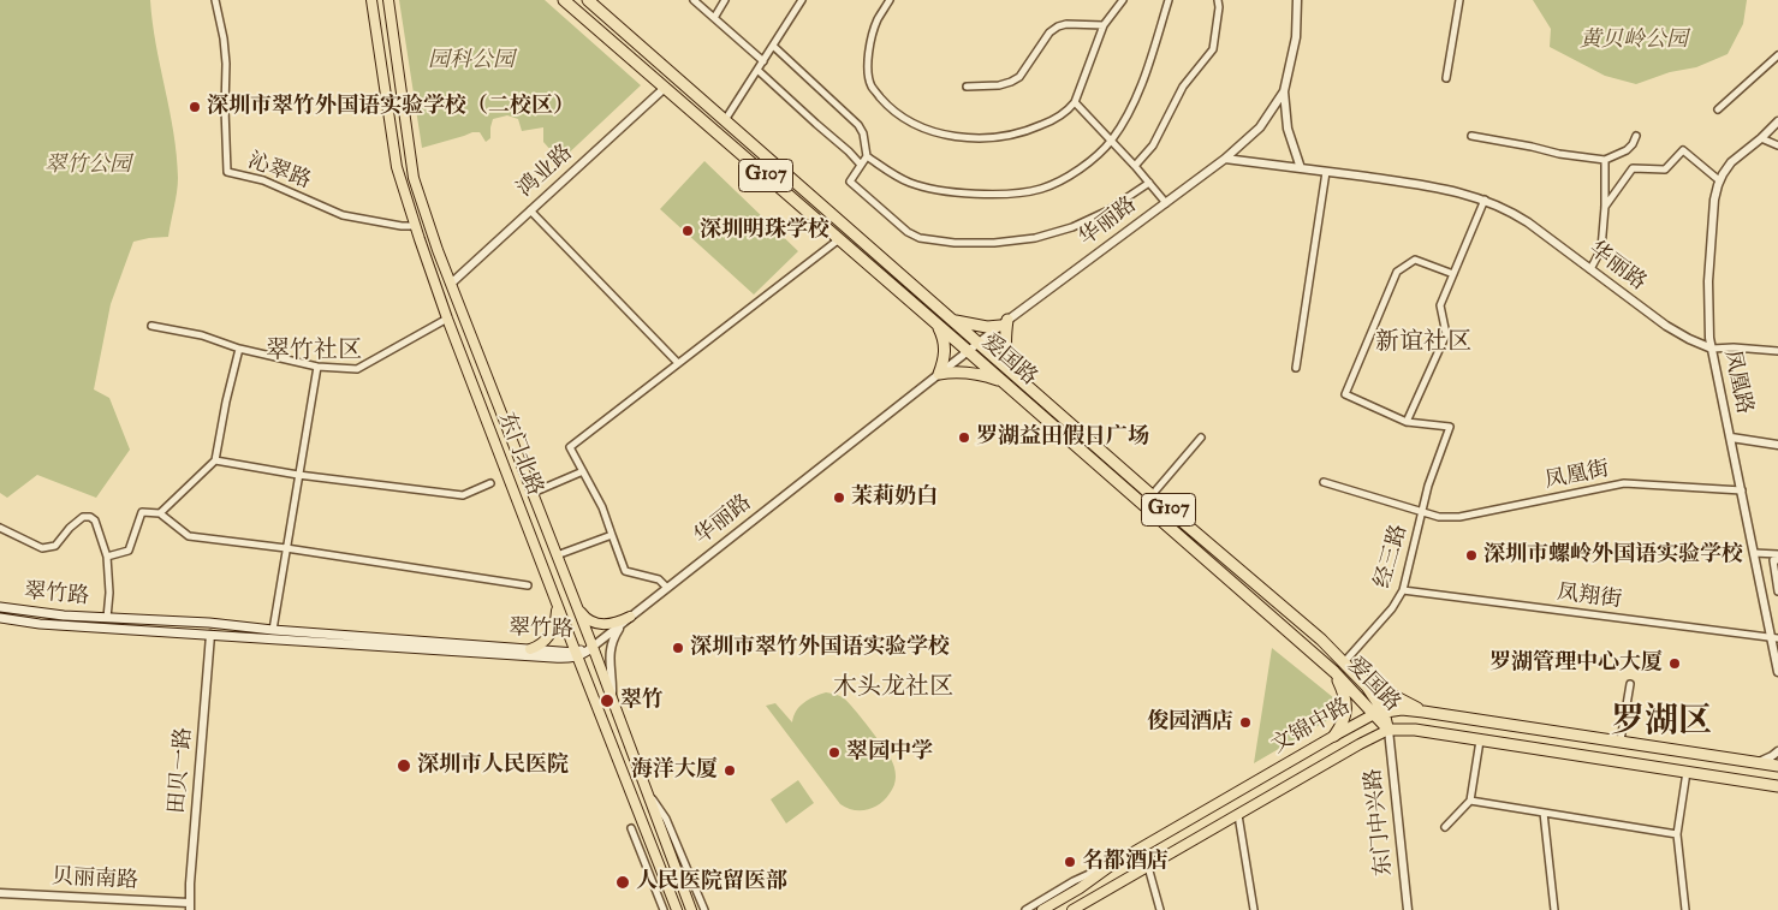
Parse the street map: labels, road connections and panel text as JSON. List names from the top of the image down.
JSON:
{
  "streets": {
    "highway": ["G107", "爱国路", "文锦中路"],
    "main road": ["东门北路", "翠竹路"],
    "street": [
      "沁翠路",
      "鸿业路",
      "华丽路",
      "凤凰路",
      "凤凰街",
      "经三路",
      "凤翔街",
      "田贝一路",
      "东门中兴路",
      "贝丽南路"
    ]
  },
  "crossings": [
    ["沁翠路", "东门北路"],
    ["鸿业路", "爱国路"],
    ["鸿业路", "东门北路"],
    ["华丽路", "爱国路"],
    ["华丽路", "凤凰路"],
    ["华丽路", "东门北路"],
    ["华丽路", "翠竹路"],
    ["爱国路", "经三路"],
    ["爱国路", "文锦中路"],
    ["爱国路", "东门中兴路"],
    ["凤凰路", "凤凰街"],
    ["凤凰路", "凤翔街"],
    ["东门北路", "翠竹路"],
    ["凤凰街", "经三路"],
    ["经三路", "凤翔街"],
    ["翠竹路", "田贝一路"],
    ["文锦中路", "东门中兴路"],
    ["田贝一路", "贝丽南路"]
  ],
  "districts": [
    "新谊社区",
    "翠竹社区",
    "木头龙社区",
    "罗湖区"
  ],
  "parks": ["黄贝岭公园", "园科公园", "翠竹公园"],
  "places": [
    "深圳市翠竹外国语实验学校（二校区）",
    "深圳明珠学校",
    "罗湖益田假日广场",
    "茉莉奶白",
    "深圳市螺岭外国语实验学校",
    "深圳市翠竹外国语实验学校",
    "罗湖管理中心大厦",
    "翠竹",
    "俊园酒店",
    "翠园中学",
    "深圳市人民医院",
    "海洋大厦",
    "名都酒店",
    "人民医院留医部"
  ]
}
